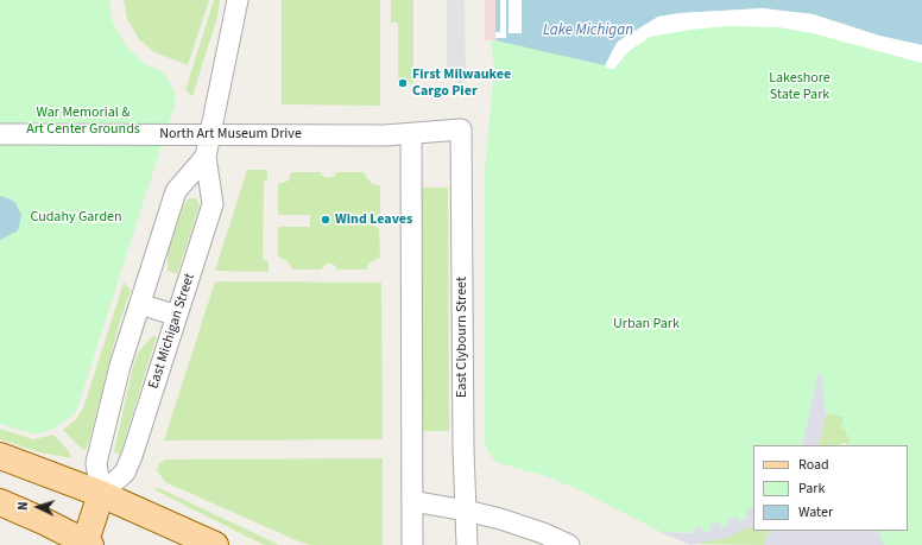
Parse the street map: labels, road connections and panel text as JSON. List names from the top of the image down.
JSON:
{
  "streets": {
    "main road": ["East Michigan Street"],
    "street": ["North Art Museum Drive", "East Clybourn Street"]
  },
  "crossings": [
    ["North Art Museum Drive", "East Michigan Street"],
    ["North Art Museum Drive", "East Clybourn Street"]
  ],
  "water": ["Lake Michigan"],
  "parks": [
    "Lakeshore State Park",
    "War Memorial & Art Center Grounds",
    "Cudahy Garden",
    "Urban Park"
  ],
  "places": ["First Milwaukee Cargo Pier", "Wind Leaves"],
  "legend": ["Road", "Park", "Water"],
  "north": "left"
}
